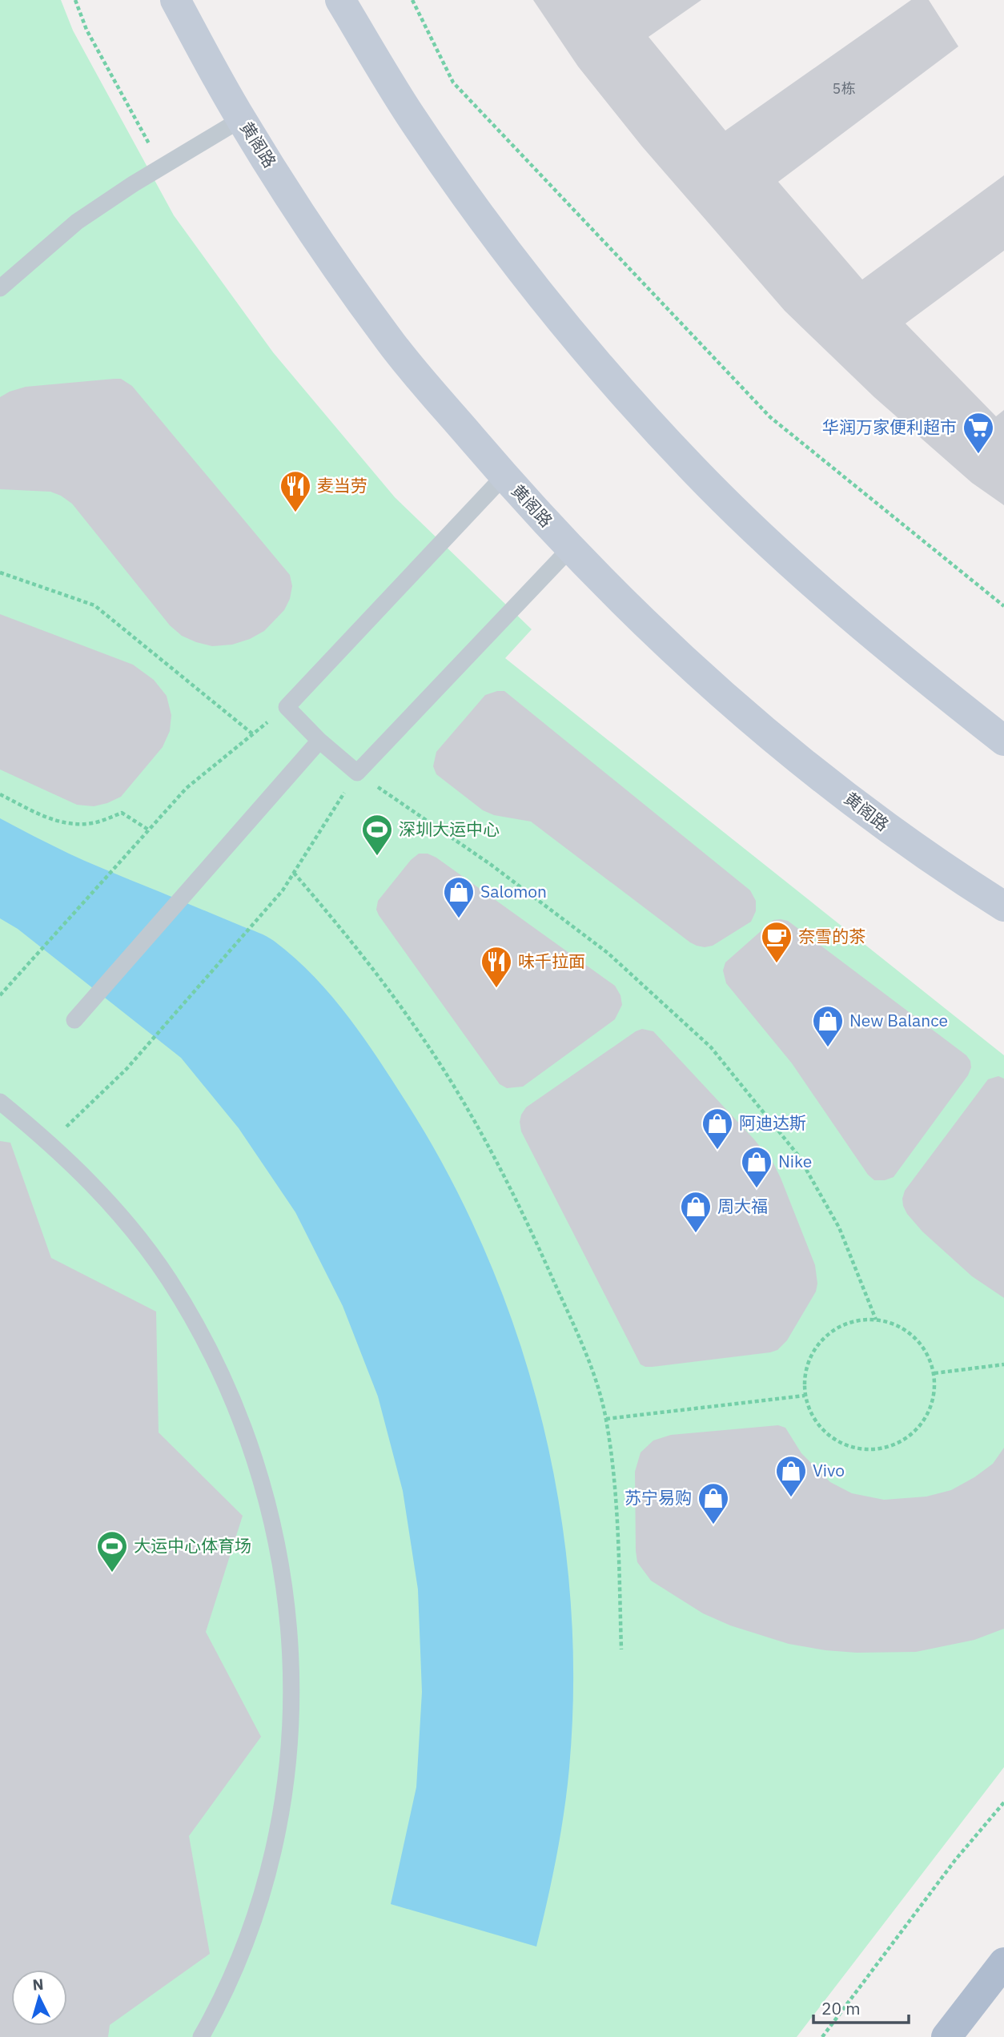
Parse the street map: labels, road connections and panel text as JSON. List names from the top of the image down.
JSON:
{
  "streets": {
    "main road": ["黄阁路"]
  },
  "places": {
    "supermarket": ["华润万家便利超市"],
    "restaurant": ["麦当劳", "味千拉面"],
    "sports": ["深圳大运中心", "大运中心体育场"],
    "shop": [
      "Salomon",
      "New Balance",
      "阿迪达斯",
      "Nike",
      "周大福",
      "Vivo",
      "苏宁易购"
    ],
    "cafe": ["奈雪的茶"]
  },
  "house_numbers": ["5栋"],
  "scale_bar": "20 m",
  "north": "top"
}
